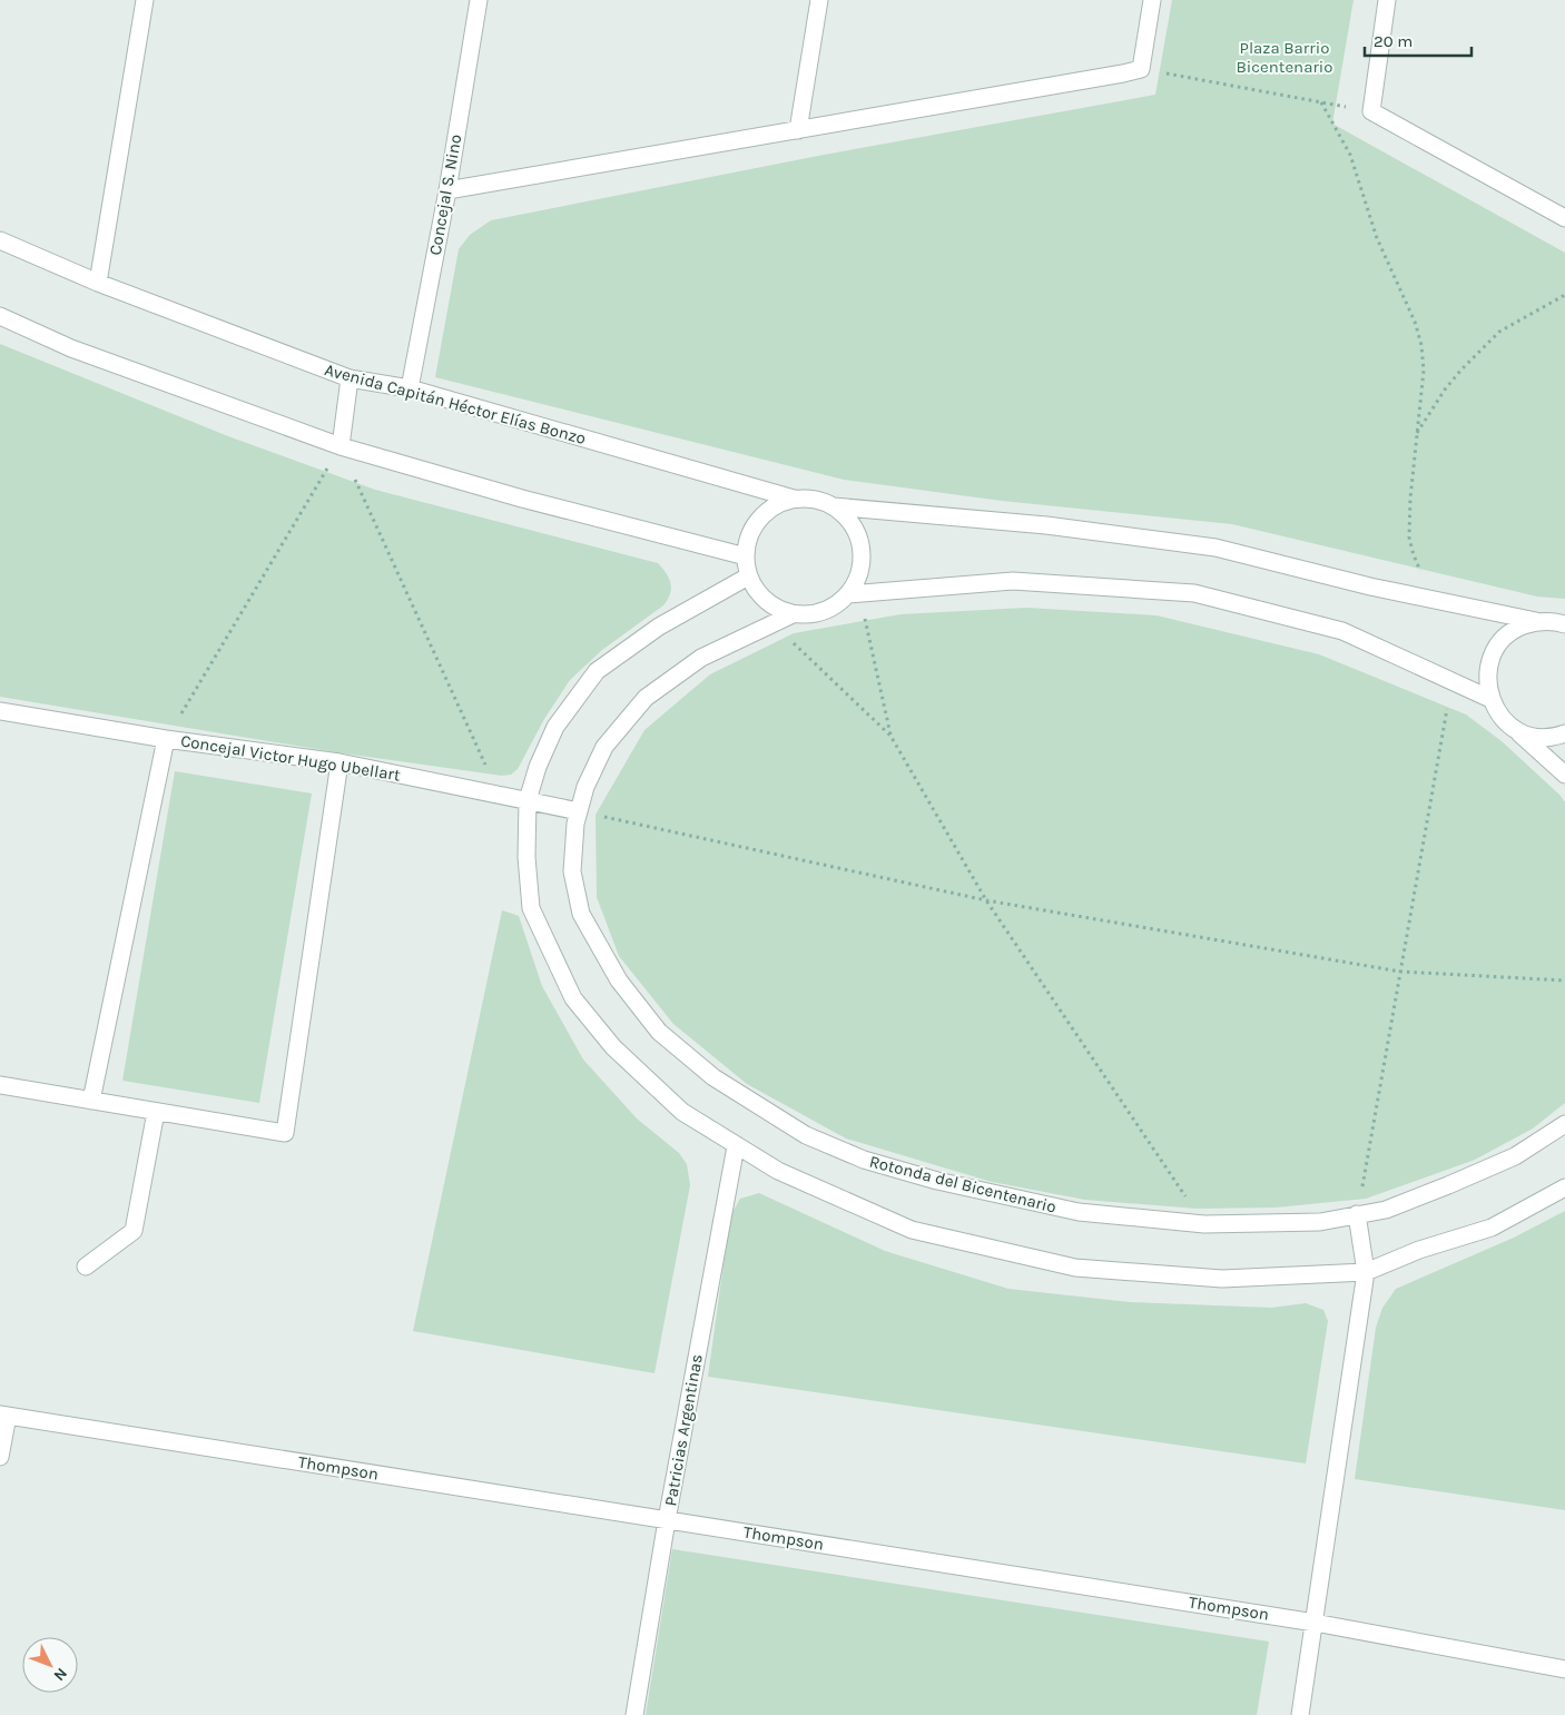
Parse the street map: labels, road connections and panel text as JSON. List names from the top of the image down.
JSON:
{
  "streets": {
    "street": [
      "Concejal S. Nino",
      "Avenida Capitán Héctor Elías Bonzo",
      "Concejal Victor Hugo Ubellart",
      "Rotonda del Bicentenario",
      "Patricias Argentinas",
      "Thompson"
    ]
  },
  "crossings": [
    ["Concejal S. Nino", "Avenida Capitán Héctor Elías Bonzo"],
    ["Avenida Capitán Héctor Elías Bonzo", "Rotonda del Bicentenario"],
    ["Concejal Victor Hugo Ubellart", "Rotonda del Bicentenario"],
    ["Patricias Argentinas", "Thompson"]
  ],
  "parks": ["Plaza Barrio Bicentenario"],
  "scale_bar": "20 m",
  "north": "bottom right"
}
